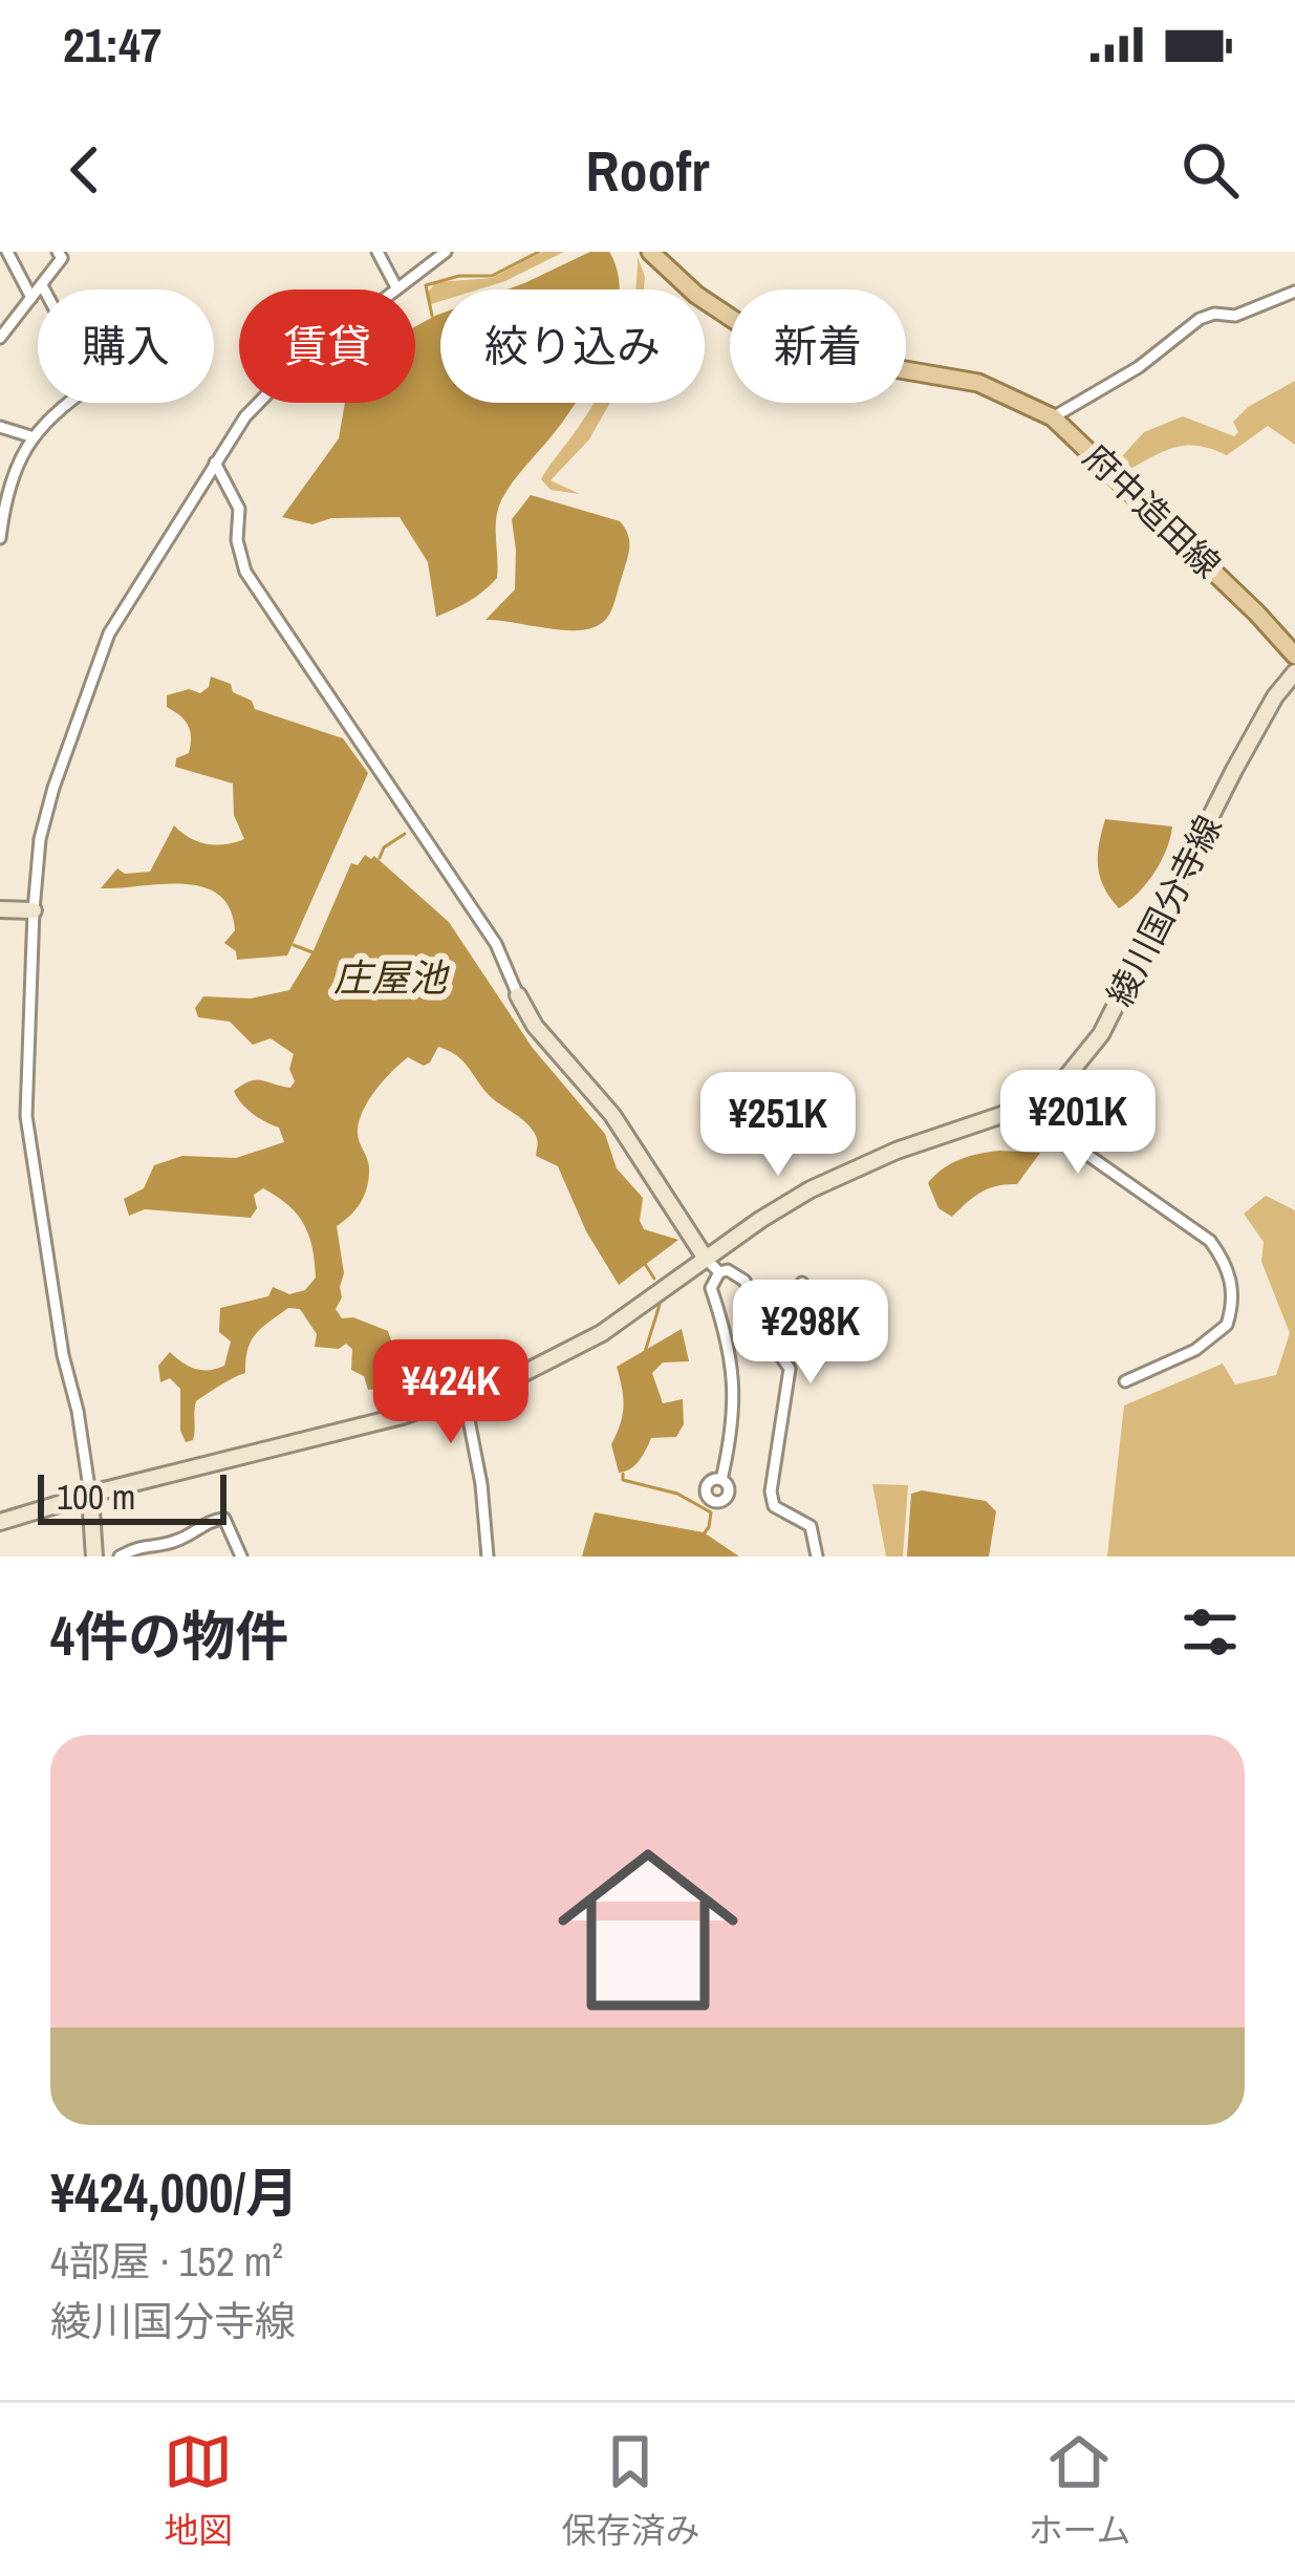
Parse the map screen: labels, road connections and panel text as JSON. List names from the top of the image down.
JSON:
{
  "streets": {
    "main road": ["府中造田線", "綾川国分寺線"]
  },
  "water": ["庄屋池"],
  "scale_bar": "100 m",
  "page": {
    "status": "21:47",
    "header": "Roofr",
    "chip": [
      "購入",
      "賃貸",
      "絞り込み",
      "新着"
    ],
    "price": [
      "¥201K",
      "¥251K",
      "¥298K",
      "¥424K"
    ],
    "scale": "100 m",
    "heading": "4件の物件",
    "list": [
      {
        "name": "¥424,000/月",
        "note": "4部屋 · 152 m² · 綾川国分寺線"
      }
    ],
    "tabs": ["地図", "保存済み", "ホーム"]
  }
}
